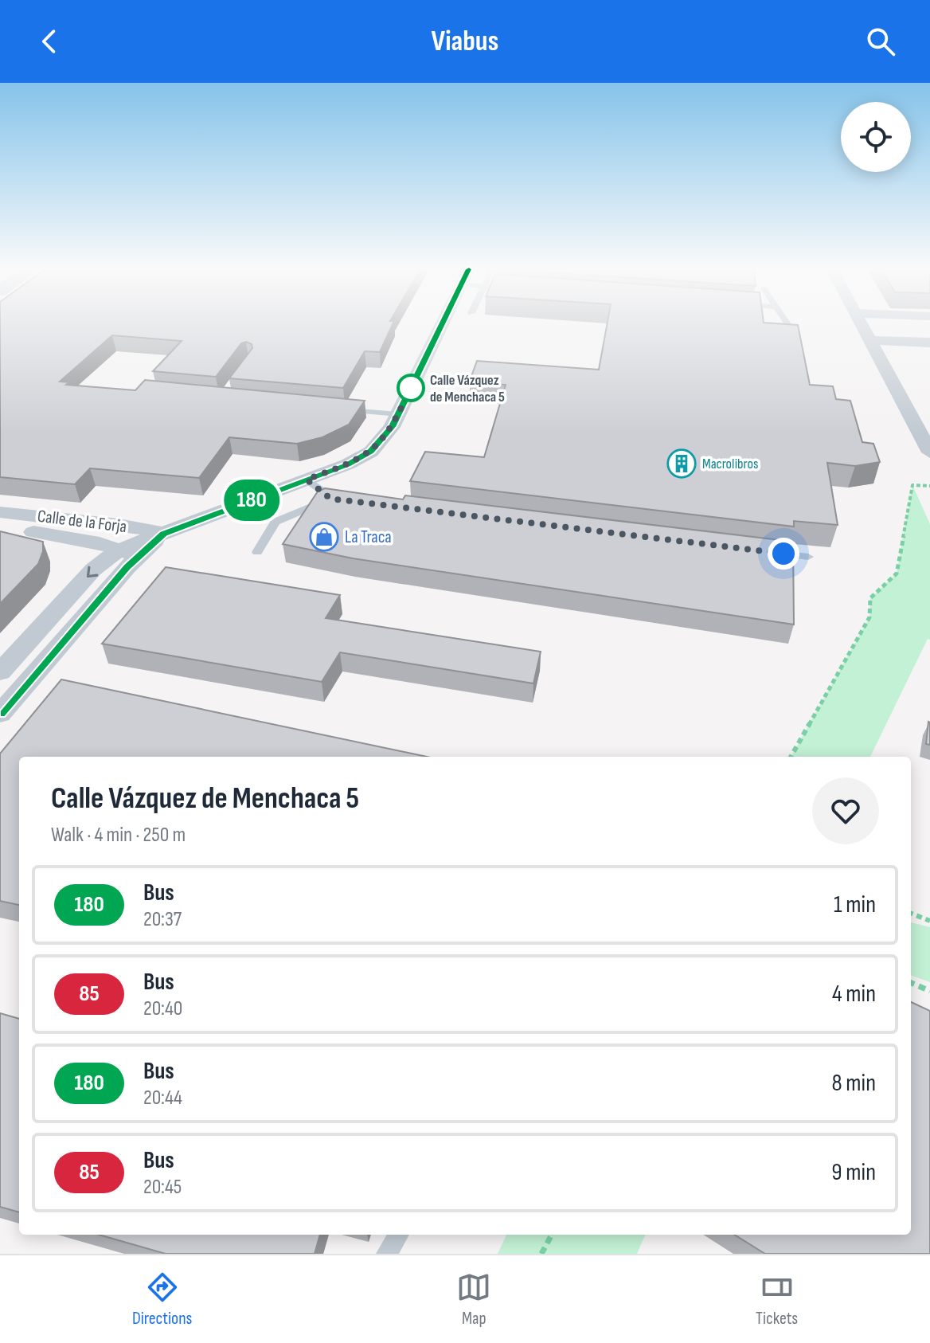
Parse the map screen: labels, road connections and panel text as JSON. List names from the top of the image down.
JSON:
{
  "streets": {
    "street": ["Calle de la Forja"]
  },
  "places": {
    "other": ["Calle Vázquez de Menchaca 5"],
    "building": ["Macrolibros"],
    "shop": ["La Traca"]
  },
  "lines": ["bus line 180"],
  "page": {
    "header": "Viabus",
    "on_map": "180",
    "heading": ["Calle Vázquez de Menchaca 5", "Walk · 4 min · 250 m"],
    "list": [
      {
        "mark": "180",
        "name": "Bus",
        "note": "20:37",
        "value": "1 min"
      },
      {
        "mark": "85",
        "name": "Bus",
        "note": "20:40",
        "value": "4 min"
      },
      {
        "mark": "180",
        "name": "Bus",
        "note": "20:44",
        "value": "8 min"
      },
      {
        "mark": "85",
        "name": "Bus",
        "note": "20:45",
        "value": "9 min"
      }
    ],
    "tabs": ["Directions", "Map", "Tickets"]
  }
}
